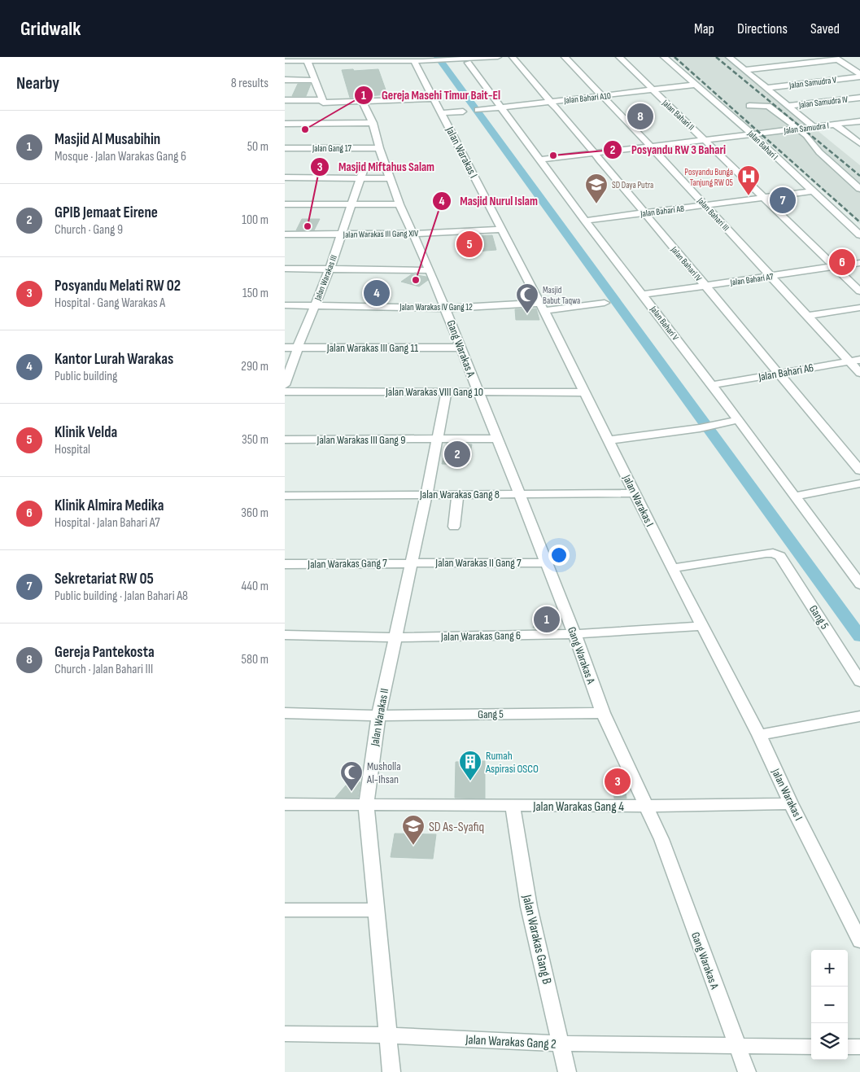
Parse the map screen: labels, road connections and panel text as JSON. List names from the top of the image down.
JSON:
{
  "streets": {
    "street": [
      "Jalan Samudra V",
      "Jalan Bahari A10",
      "Jalan Samudra IV",
      "Jalan Bahari II",
      "Jalan Samudra I",
      "Jalan Bahari I",
      "Jalan Gang 17",
      "Jalan Warakas I",
      "Jalan Bahari A8",
      "Jalan Bahari III",
      "Jalan Warakas III Gang XIV",
      "Jalan Bahari IV",
      "Jalan Warakas III",
      "Jalan Bahari A7",
      "Jalan Warakas IV Gang 12",
      "Jalan Bahari V",
      "Jalan Warakas III Gang 11",
      "Gang Warakas A",
      "Jalan Bahari A6",
      "Jalan Warakas VIII Gang 10",
      "Jalan Warakas III Gang 9",
      "Jalan Warakas Gang 8",
      "Jalan Warakas II Gang 7",
      "Jalan Warakas Gang 7",
      "Gang 5",
      "Jalan Warakas Gang 6",
      "Jalan Warakas II",
      "Jalan Warakas Gang 4",
      "Jalan Warakas Gang B",
      "Jalan Warakas Gang 2"
    ]
  },
  "crossings": [
    ["Jalan Bahari A10", "Jalan Bahari II"],
    ["Jalan Bahari A10", "Jalan Bahari I"],
    ["Jalan Bahari A10", "Jalan Bahari III"],
    ["Jalan Bahari A10", "Jalan Bahari IV"],
    ["Jalan Bahari A10", "Jalan Bahari V"],
    ["Jalan Bahari II", "Jalan Samudra I"],
    ["Jalan Bahari II", "Jalan Bahari A8"],
    ["Jalan Bahari II", "Jalan Bahari A7"],
    ["Jalan Samudra I", "Jalan Bahari I"],
    ["Jalan Samudra I", "Jalan Bahari III"],
    ["Jalan Samudra I", "Jalan Bahari IV"],
    ["Jalan Samudra I", "Jalan Bahari V"],
    ["Jalan Bahari I", "Jalan Bahari A8"],
    ["Jalan Gang 17", "Gang Warakas A"],
    ["Jalan Warakas I", "Jalan Warakas III Gang XIV"],
    ["Jalan Warakas I", "Jalan Warakas IV Gang 12"],
    ["Jalan Warakas I", "Jalan Warakas VIII Gang 10"],
    ["Jalan Warakas I", "Jalan Warakas Gang 8"],
    ["Jalan Warakas I", "Gang 5"],
    ["Jalan Warakas I", "Jalan Warakas Gang 6"],
    ["Jalan Warakas I", "Jalan Warakas Gang 4"],
    ["Jalan Bahari A8", "Jalan Bahari III"],
    ["Jalan Bahari A8", "Jalan Bahari IV"],
    ["Jalan Bahari A8", "Jalan Bahari V"],
    ["Jalan Bahari III", "Jalan Bahari A7"],
    ["Jalan Bahari III", "Jalan Bahari A6"],
    ["Jalan Warakas III Gang XIV", "Jalan Warakas III"],
    ["Jalan Warakas III Gang XIV", "Gang Warakas A"],
    ["Jalan Bahari IV", "Jalan Bahari A7"],
    ["Jalan Bahari IV", "Jalan Bahari A6"],
    ["Jalan Warakas III", "Jalan Warakas IV Gang 12"],
    ["Jalan Warakas III", "Jalan Warakas III Gang 11"],
    ["Jalan Bahari A7", "Jalan Bahari V"],
    ["Jalan Warakas IV Gang 12", "Gang Warakas A"],
    ["Jalan Bahari V", "Jalan Bahari A6"],
    ["Jalan Warakas III Gang 11", "Gang Warakas A"],
    ["Gang Warakas A", "Jalan Warakas VIII Gang 10"],
    ["Gang Warakas A", "Jalan Warakas III Gang 9"],
    ["Gang Warakas A", "Jalan Warakas Gang 8"],
    ["Gang Warakas A", "Jalan Warakas II Gang 7"],
    ["Gang Warakas A", "Gang 5"],
    ["Gang Warakas A", "Jalan Warakas Gang 6"],
    ["Gang Warakas A", "Jalan Warakas Gang 4"],
    ["Gang Warakas A", "Jalan Warakas Gang 2"],
    ["Jalan Warakas VIII Gang 10", "Jalan Warakas II"],
    ["Jalan Warakas III Gang 9", "Jalan Warakas II"],
    ["Jalan Warakas Gang 8", "Jalan Warakas II"],
    ["Jalan Warakas II Gang 7", "Jalan Warakas Gang 7"],
    ["Jalan Warakas II Gang 7", "Jalan Warakas II"],
    ["Jalan Warakas Gang 7", "Jalan Warakas II"],
    ["Gang 5", "Jalan Warakas II"],
    ["Jalan Warakas Gang 6", "Jalan Warakas II"],
    ["Jalan Warakas II", "Jalan Warakas Gang 4"],
    ["Jalan Warakas II", "Jalan Warakas Gang 2"],
    ["Jalan Warakas Gang 4", "Jalan Warakas Gang B"],
    ["Jalan Warakas Gang B", "Jalan Warakas Gang 2"]
  ],
  "places": {
    "other": [
      "Gereja Masehi Timur Bait-El",
      "Posyandu RW 3 Bahari",
      "Masjid Miftahus Salam",
      "Masjid Nurul Islam"
    ],
    "hospital": ["Posyandu Bunga Tanjung RW 05"],
    "school or university": ["SD Daya Putra", "SD As-Syafiq"],
    "mosque": ["Masjid Babut Taqwa", "Musholla Al-Ihsan"],
    "building": ["Rumah Aspirasi OSCO"]
  },
  "page": {
    "header": "Gridwalk",
    "nav": ["Map", "Directions", "Saved"],
    "heading": ["Nearby", "8 results"],
    "pins": [
      "8",
      "7",
      "5",
      "6",
      "4",
      "2",
      "1",
      "3"
    ],
    "list": [
      {
        "mark": "1",
        "name": "Masjid Al Musabihin",
        "note": "Mosque · Jalan Warakas Gang 6",
        "value": "50 m"
      },
      {
        "mark": "2",
        "name": "GPIB Jemaat Eirene",
        "note": "Church · Gang 9",
        "value": "100 m"
      },
      {
        "mark": "3",
        "name": "Posyandu Melati RW 02",
        "note": "Hospital · Gang Warakas A",
        "value": "150 m"
      },
      {
        "mark": "4",
        "name": "Kantor Lurah Warakas",
        "note": "Public building",
        "value": "290 m"
      },
      {
        "mark": "5",
        "name": "Klinik Velda",
        "note": "Hospital",
        "value": "350 m"
      },
      {
        "mark": "6",
        "name": "Klinik Almira Medika",
        "note": "Hospital · Jalan Bahari A7",
        "value": "360 m"
      },
      {
        "mark": "7",
        "name": "Sekretariat RW 05",
        "note": "Public building · Jalan Bahari A8",
        "value": "440 m"
      },
      {
        "mark": "8",
        "name": "Gereja Pantekosta",
        "note": "Church · Jalan Bahari III",
        "value": "580 m"
      }
    ],
    "map_buttons": ["+", "−"]
  }
}
